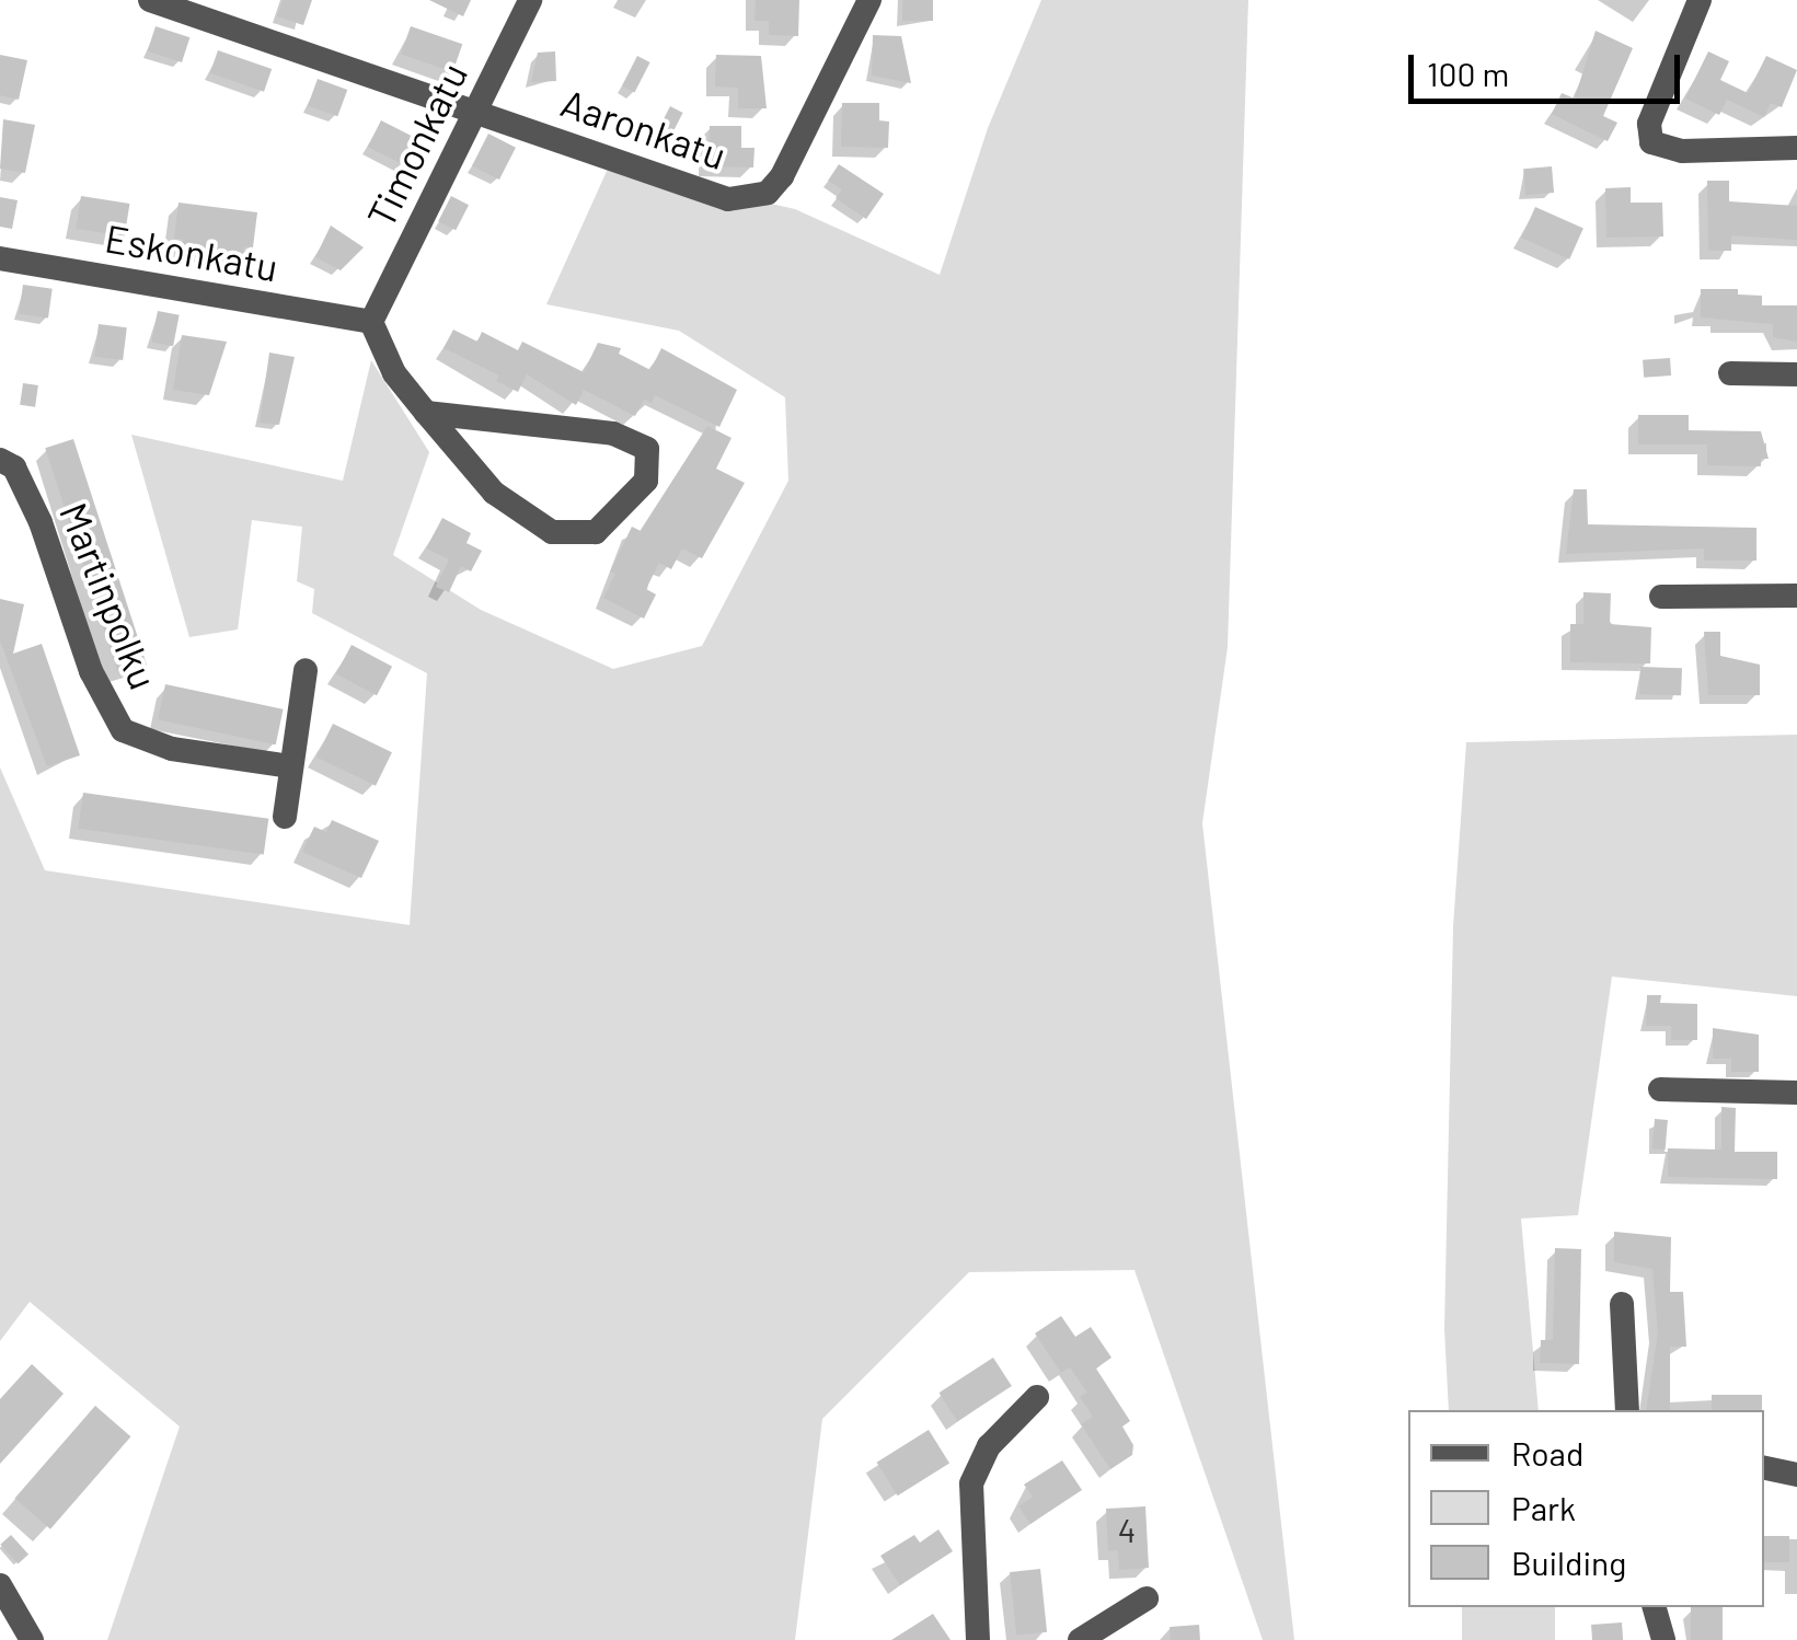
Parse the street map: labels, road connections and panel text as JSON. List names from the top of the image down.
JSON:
{
  "streets": {
    "street": [
      "Aaronkatu",
      "Timonkatu",
      "Eskonkatu",
      "Martinpolku"
    ]
  },
  "crossings": [
    ["Aaronkatu", "Timonkatu"],
    ["Timonkatu", "Eskonkatu"]
  ],
  "house_numbers": ["4"],
  "legend": ["Road", "Park", "Building"],
  "scale_bar": "100 m"
}
